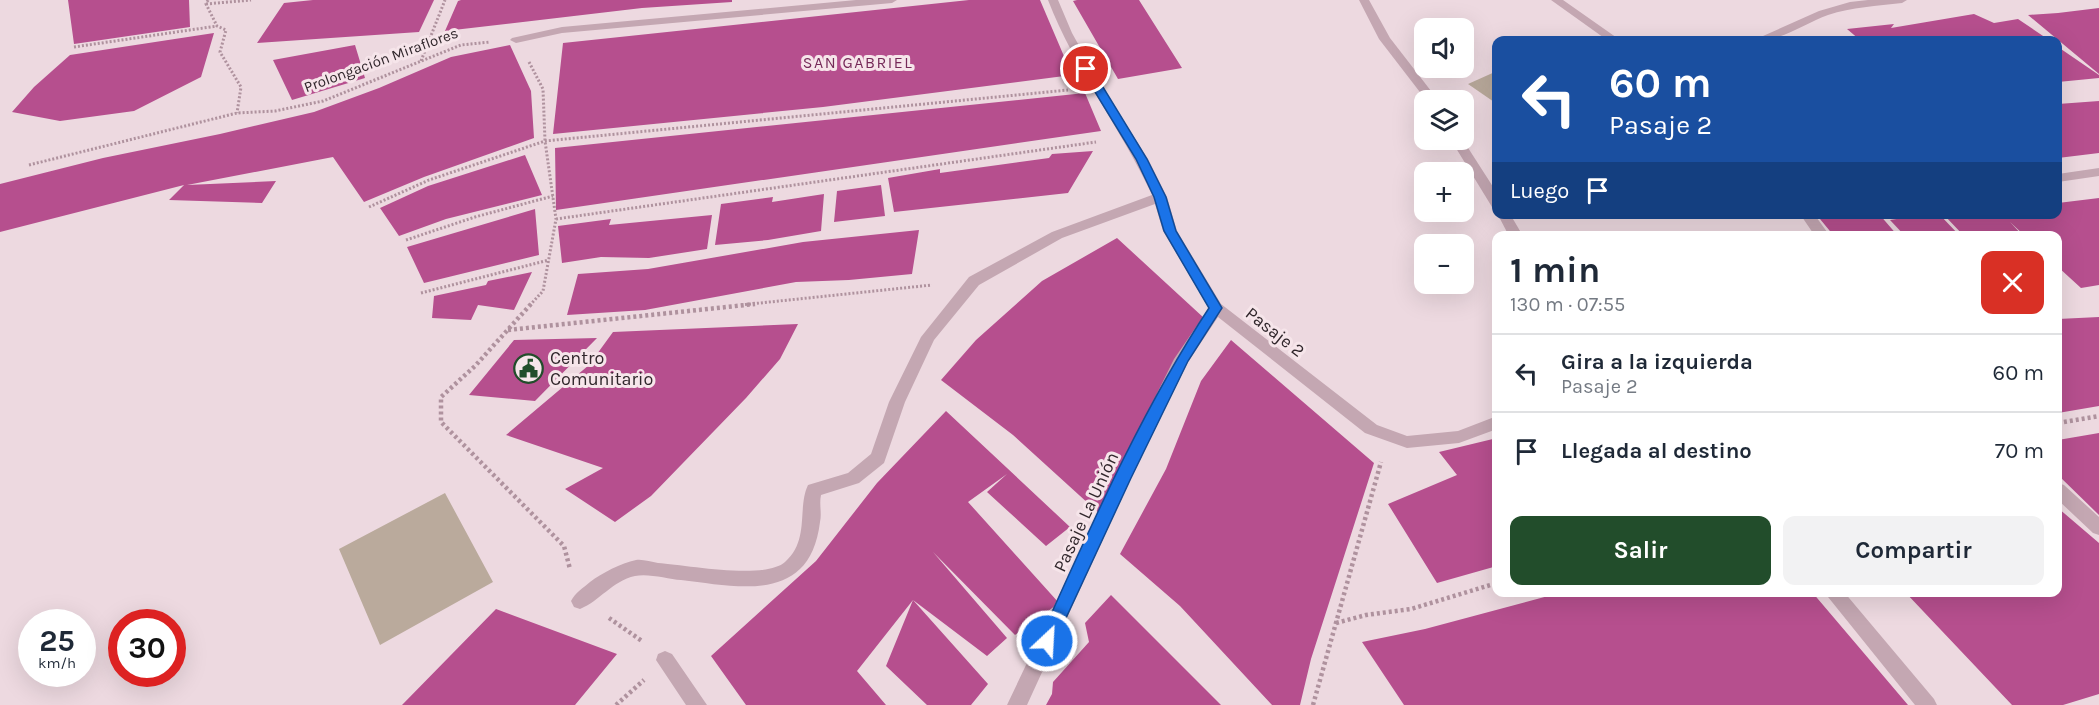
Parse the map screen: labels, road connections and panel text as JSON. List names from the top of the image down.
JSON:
{
  "streets": {
    "street": ["Pasaje 2", "Pasaje La Unión"],
    "path": ["Prolongación Miraflores"]
  },
  "crossings": [
    ["Pasaje 2", "Pasaje La Unión"]
  ],
  "districts": ["SAN GABRIEL"],
  "places": {
    "public building": ["Centro Comunitario"]
  },
  "page": {
    "map_buttons": ["+", "−"],
    "turn": ["60 m", "Pasaje 2"],
    "then": "Luego",
    "heading": ["1 min", "130 m · 07:55"],
    "list": [
      {
        "name": "Gira a la izquierda",
        "note": "Pasaje 2",
        "value": "60 m"
      },
      {
        "name": "Llegada al destino",
        "value": "70 m"
      }
    ],
    "buttons": ["Salir", "Compartir"],
    "speed": "25 km/h",
    "limit": "30"
  }
}
